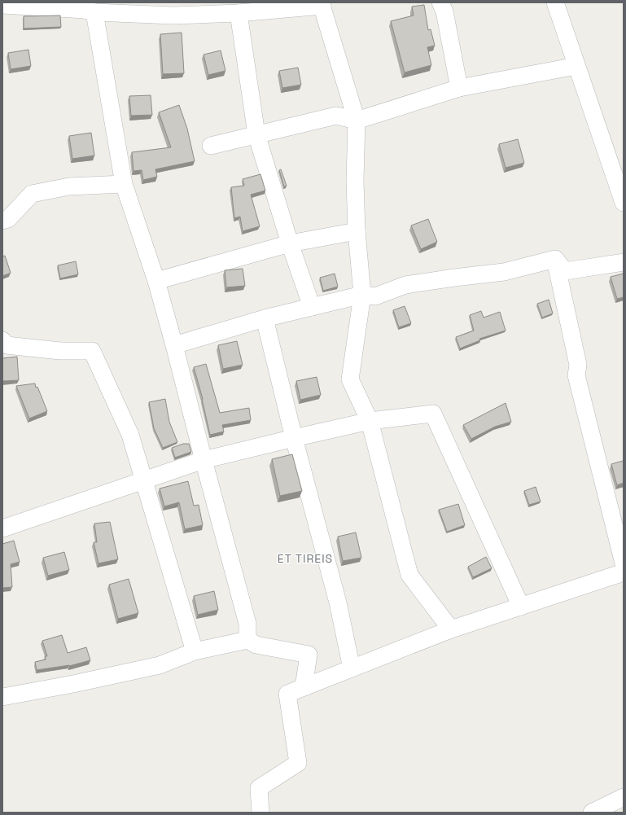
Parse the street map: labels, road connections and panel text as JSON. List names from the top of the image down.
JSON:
{
  "districts": ["ET TIREIS"]
}
